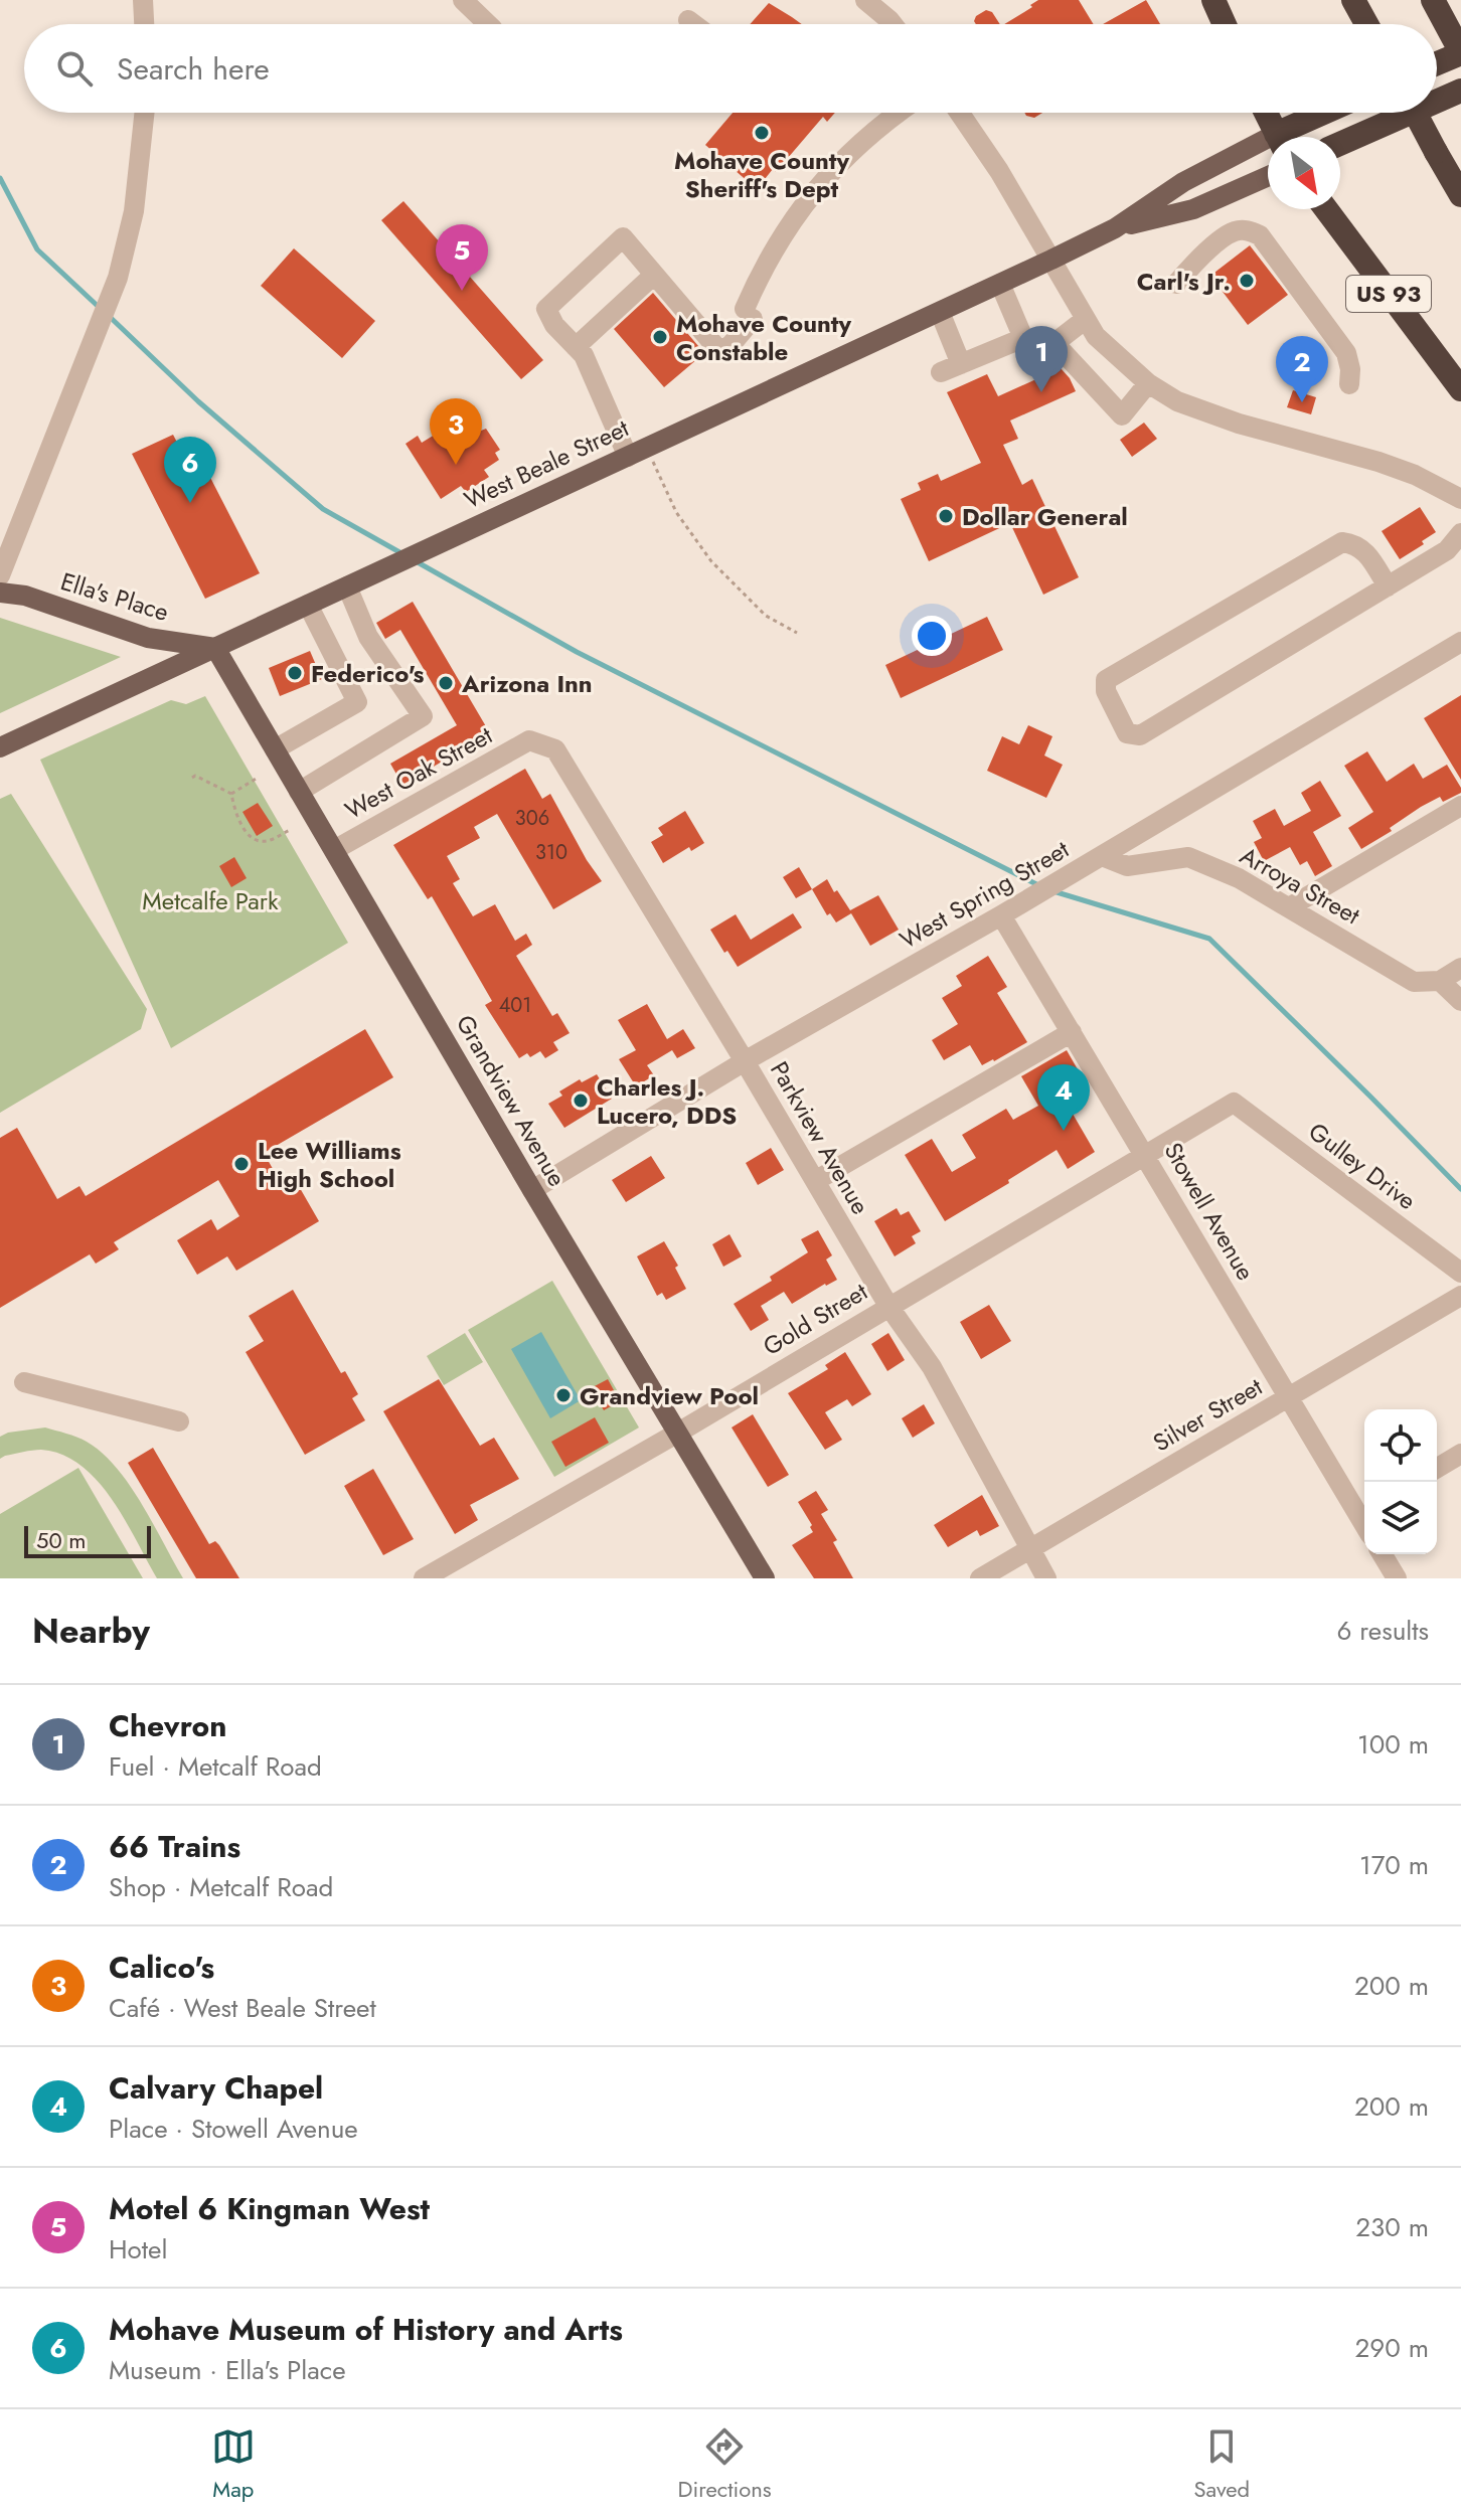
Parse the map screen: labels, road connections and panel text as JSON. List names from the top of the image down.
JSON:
{
  "streets": {
    "highway": ["US 93", "West Beale Street"],
    "main road": ["Ella's Place", "Grandview Avenue"],
    "street": [
      "West Oak Street",
      "Arroya Street",
      "West Spring Street",
      "Parkview Avenue",
      "Gulley Drive",
      "Stowell Avenue",
      "Gold Street",
      "Silver Street"
    ]
  },
  "crossings": [
    ["West Beale Street", "Ella's Place"],
    ["West Beale Street", "Grandview Avenue"],
    ["Ella's Place", "Grandview Avenue"],
    ["West Oak Street", "Grandview Avenue"],
    ["West Oak Street", "Parkview Avenue"],
    ["Arroya Street", "West Spring Street"],
    ["West Spring Street", "Grandview Avenue"],
    ["West Spring Street", "Parkview Avenue"],
    ["West Spring Street", "Stowell Avenue"],
    ["Grandview Avenue", "Gold Street"],
    ["Parkview Avenue", "Gold Street"],
    ["Parkview Avenue", "Silver Street"],
    ["Gulley Drive", "Gold Street"],
    ["Stowell Avenue", "Gold Street"],
    ["Stowell Avenue", "Silver Street"]
  ],
  "parks": ["Metcalfe Park"],
  "places": [
    "Mohave County Sheriff's Dept",
    "Carl's Jr.",
    "Mohave County Constable",
    "Dollar General",
    "Federico's",
    "Arizona Inn",
    "Charles J. Lucero, DDS",
    "Lee Williams High School",
    "Grandview Pool"
  ],
  "house_numbers": ["306", "310", "401"],
  "scale_bar": "50 m",
  "north": "bottom right",
  "page": {
    "search": "Search here",
    "pins": [
      "5",
      "1",
      "2",
      "3",
      "6",
      "4"
    ],
    "scale": "50 m",
    "heading": ["Nearby", "6 results"],
    "list": [
      {
        "mark": "1",
        "name": "Chevron",
        "note": "Fuel · Metcalf Road",
        "value": "100 m"
      },
      {
        "mark": "2",
        "name": "66 Trains",
        "note": "Shop · Metcalf Road",
        "value": "170 m"
      },
      {
        "mark": "3",
        "name": "Calico's",
        "note": "Café · West Beale Street",
        "value": "200 m"
      },
      {
        "mark": "4",
        "name": "Calvary Chapel",
        "note": "Place · Stowell Avenue",
        "value": "200 m"
      },
      {
        "mark": "5",
        "name": "Motel 6 Kingman West",
        "note": "Hotel",
        "value": "230 m"
      },
      {
        "mark": "6",
        "name": "Mohave Museum of History and Arts",
        "note": "Museum · Ella's Place",
        "value": "290 m"
      }
    ],
    "nav": ["Map", "Directions", "Saved"]
  }
}
